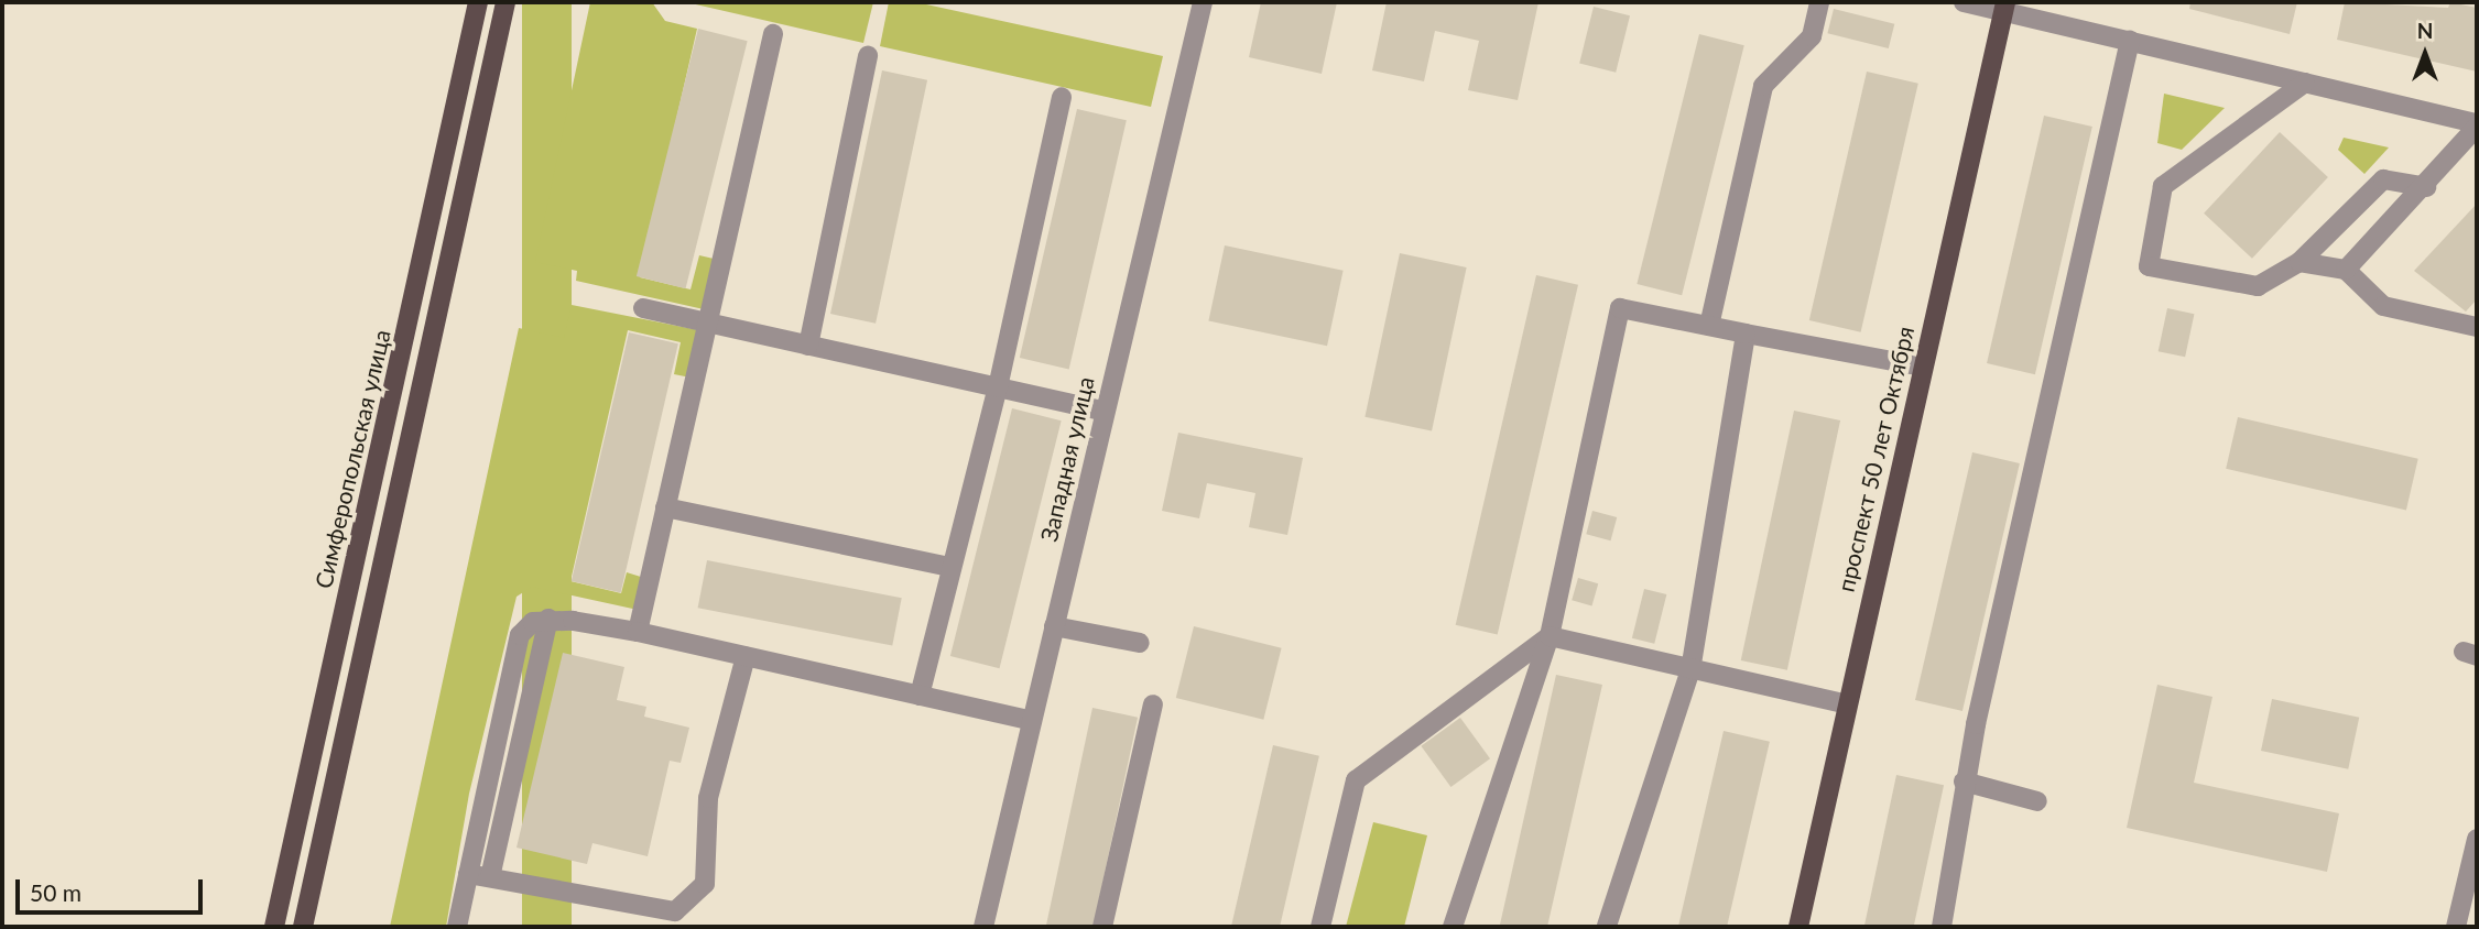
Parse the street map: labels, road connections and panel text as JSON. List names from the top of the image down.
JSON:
{
  "streets": {
    "main road": ["Симферопольская улица", "проспект 50 лет Октября"],
    "street": ["Западная улица"]
  },
  "scale_bar": "50 m",
  "north": "top"
}
